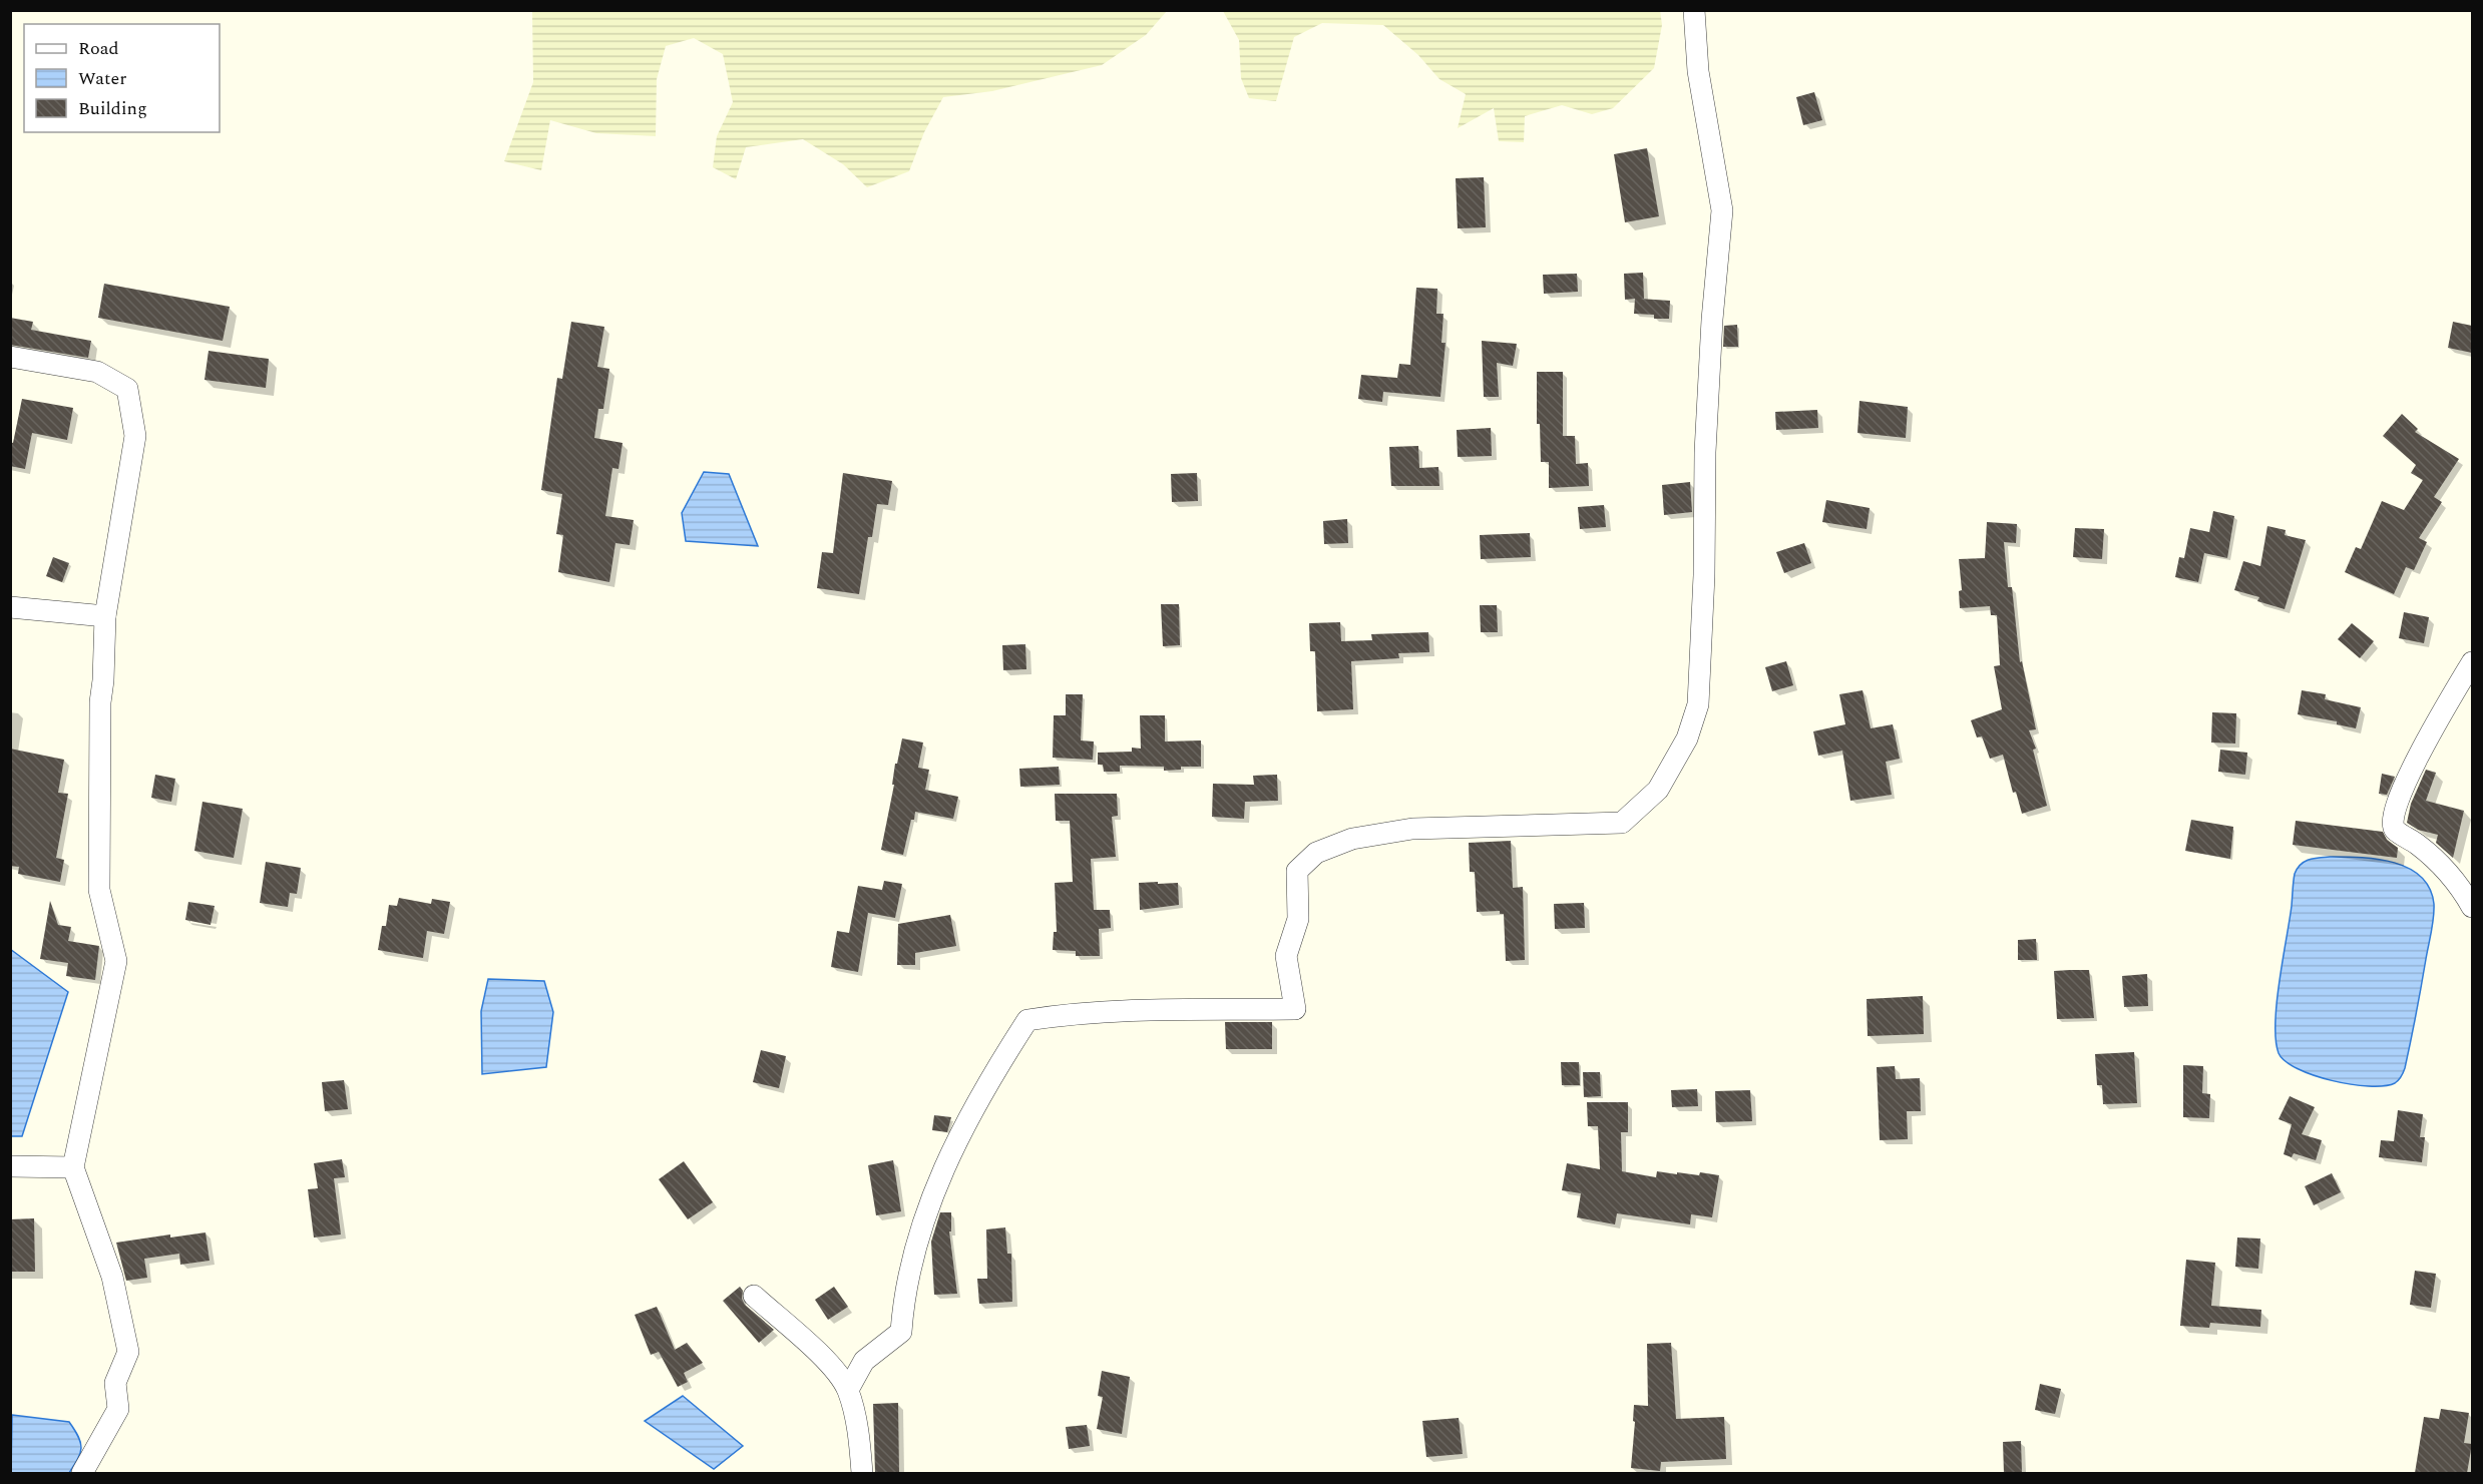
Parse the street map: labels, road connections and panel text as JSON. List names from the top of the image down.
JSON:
{
  "legend": ["Road", "Water", "Building"]
}
